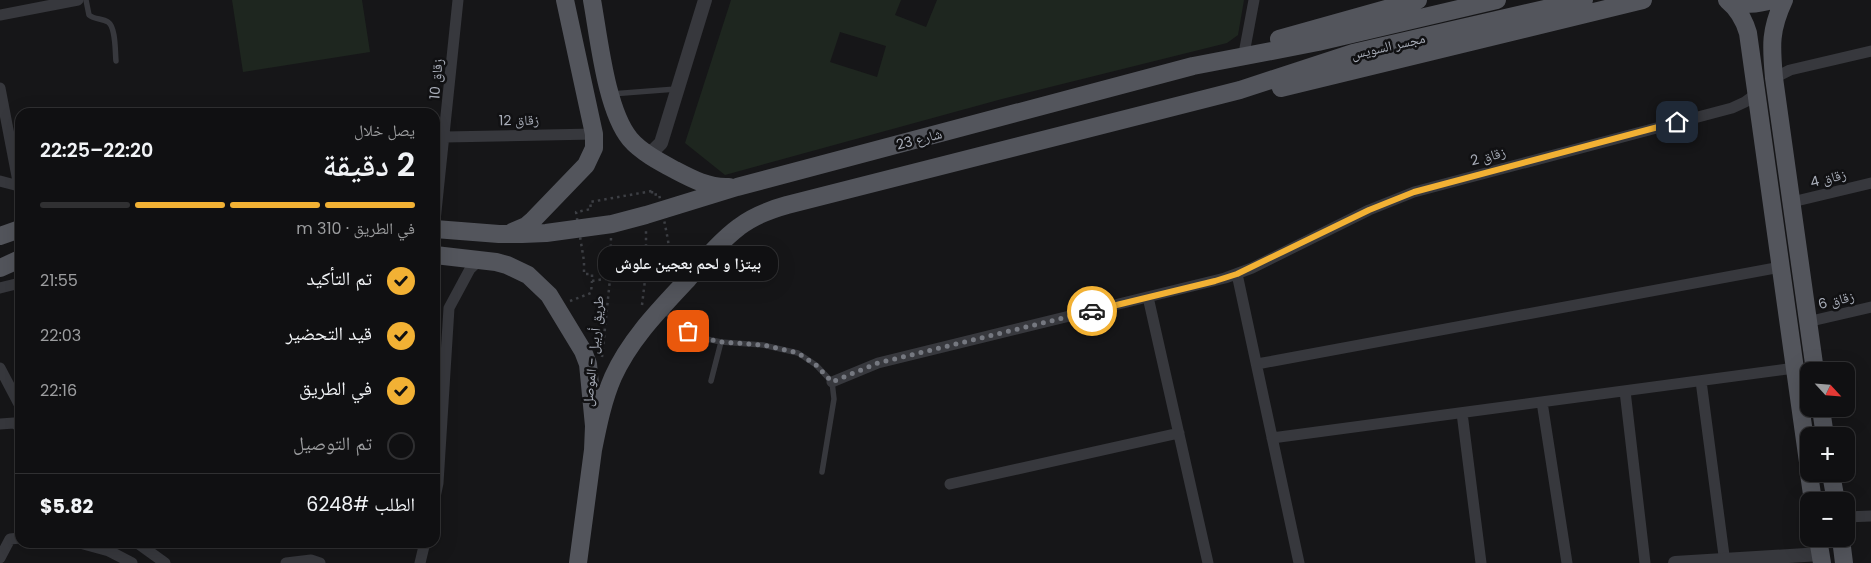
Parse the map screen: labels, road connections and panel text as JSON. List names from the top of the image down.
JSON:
{
  "streets": {
    "main road": ["مجسر السويس", "شارع 23"],
    "street": [
      "زقاق 10",
      "زقاق 12",
      "زقاق 2",
      "زقاق 4",
      "زقاق 6"
    ],
    "path": ["طريق أربيل - الموصل"]
  },
  "crossings": [
    ["مجسر السويس", "شارع 23"],
    ["زقاق 10", "زقاق 12"]
  ],
  "places": ["بيتزا و لحم بعجين علوش"],
  "north": "bottom right",
  "page": {
    "heading": ["2 دقيقة", "يصل خلال", "22:20–22:25"],
    "panel": ["الطلب #6248", "$5.82"],
    "bar": "في الطريق · 310 m",
    "bubble": "بيتزا و لحم بعجين علوش",
    "list": [
      ["تم التأكيد", "21:55"],
      ["قيد التحضير", "22:03"],
      ["في الطريق", "22:16"],
      "تم التوصيل"
    ],
    "map_buttons": ["+", "−"]
  }
}
